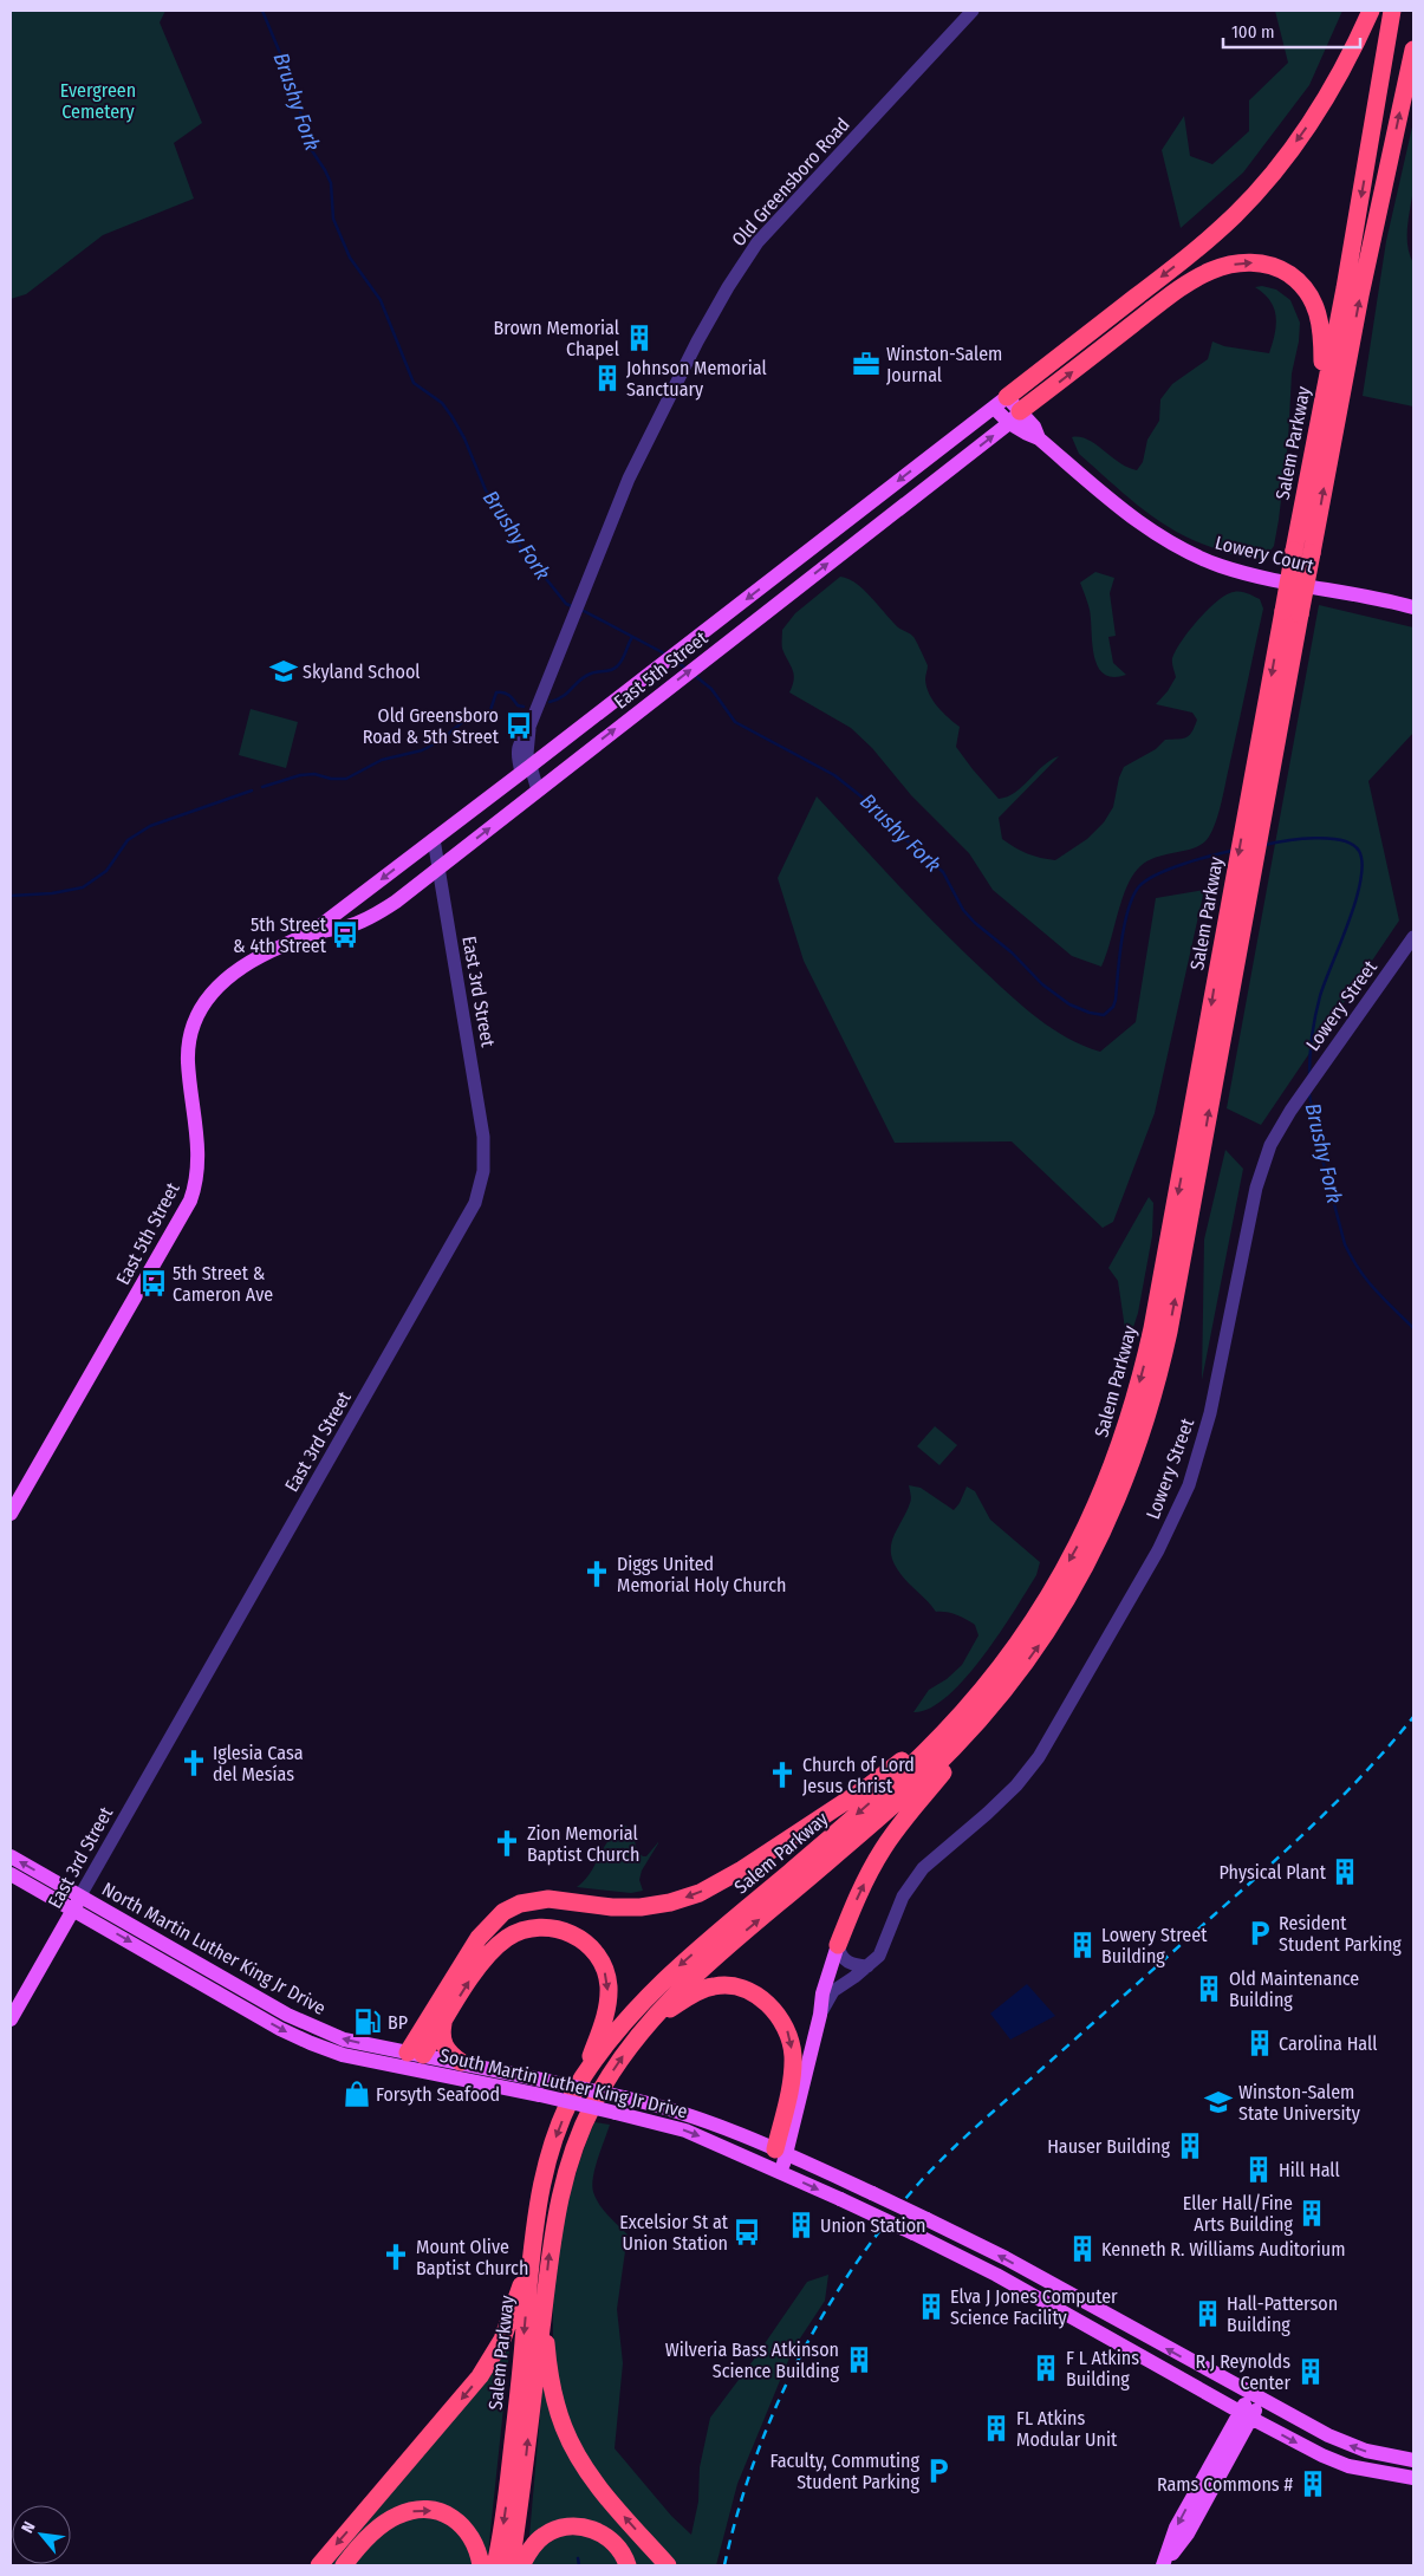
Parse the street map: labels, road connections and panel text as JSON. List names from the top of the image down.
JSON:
{
  "streets": {
    "highway": ["Salem Parkway"],
    "main road": [
      "Lowery Court",
      "East 5th Street",
      "East 3rd Street",
      "North Martin Luther King Jr Drive",
      "South Martin Luther King Jr Drive"
    ],
    "street": ["Old Greensboro Road", "Lowery Street"]
  },
  "crossings": [
    ["Old Greensboro Road", "East 5th Street"],
    ["Lowery Court", "East 5th Street"],
    ["East 5th Street", "East 3rd Street"],
    ["East 3rd Street", "North Martin Luther King Jr Drive"],
    ["North Martin Luther King Jr Drive", "South Martin Luther King Jr Drive"]
  ],
  "water": ["Brushy Fork"],
  "parks": ["Evergreen Cemetery"],
  "places": {
    "building": [
      "Brown Memorial Chapel",
      "Johnson Memorial Sanctuary",
      "Physical Plant",
      "Lowery Street Building",
      "Old Maintenance Building",
      "Carolina Hall",
      "Hauser Building",
      "Hill Hall",
      "Eller Hall/Fine Arts Building",
      "Union Station",
      "Kenneth R. Williams Auditorium",
      "Elva J Jones Computer Science Facility",
      "Hall-Patterson Building",
      "Wilveria Bass Atkinson Science Building",
      "F L Atkins Building",
      "R J Reynolds Center",
      "FL Atkins Modular Unit",
      "Rams Commons #"
    ],
    "office": ["Winston-Salem Journal"],
    "school or university": ["Skyland School", "Winston-Salem State University"],
    "bus stop": [
      "Old Greensboro Road & 5th Street",
      "5th Street & 4th Street",
      "5th Street & Cameron Ave",
      "Excelsior St at Union Station"
    ],
    "church": [
      "Diggs United Memorial Holy Church",
      "Iglesia Casa del Mesías",
      "Church of Lord Jesus Christ",
      "Zion Memorial Baptist Church",
      "Mount Olive Baptist Church"
    ],
    "parking": ["Resident Student Parking", "Faculty, Commuting Student Parking"],
    "fuel station": ["BP"],
    "shop": ["Forsyth Seafood"]
  },
  "scale_bar": "100 m",
  "north": "top left"
}
